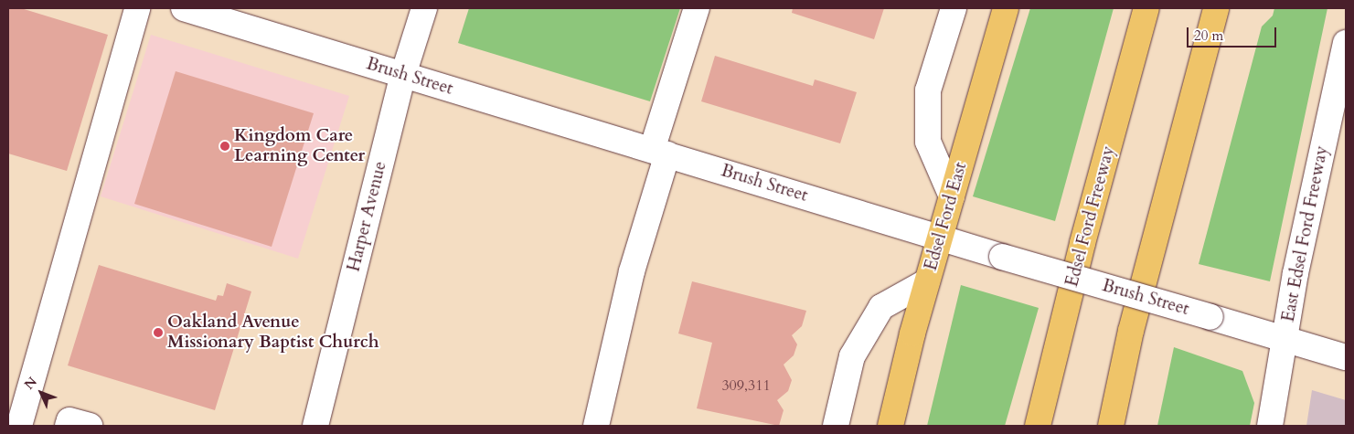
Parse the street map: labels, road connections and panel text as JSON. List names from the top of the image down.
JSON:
{
  "streets": {
    "main road": ["Edsel Ford East", "Edsel Ford Freeway"],
    "street": ["Brush Street", "Harper Avenue", "East Edsel Ford Freeway"]
  },
  "crossings": [
    ["Brush Street", "Harper Avenue"],
    ["Brush Street", "Edsel Ford East"],
    ["Brush Street", "East Edsel Ford Freeway"]
  ],
  "places": ["Kingdom Care Learning Center", "Oakland Avenue Missionary Baptist Church"],
  "house_numbers": ["309,311"],
  "scale_bar": "20 m",
  "north": "top left"
}
